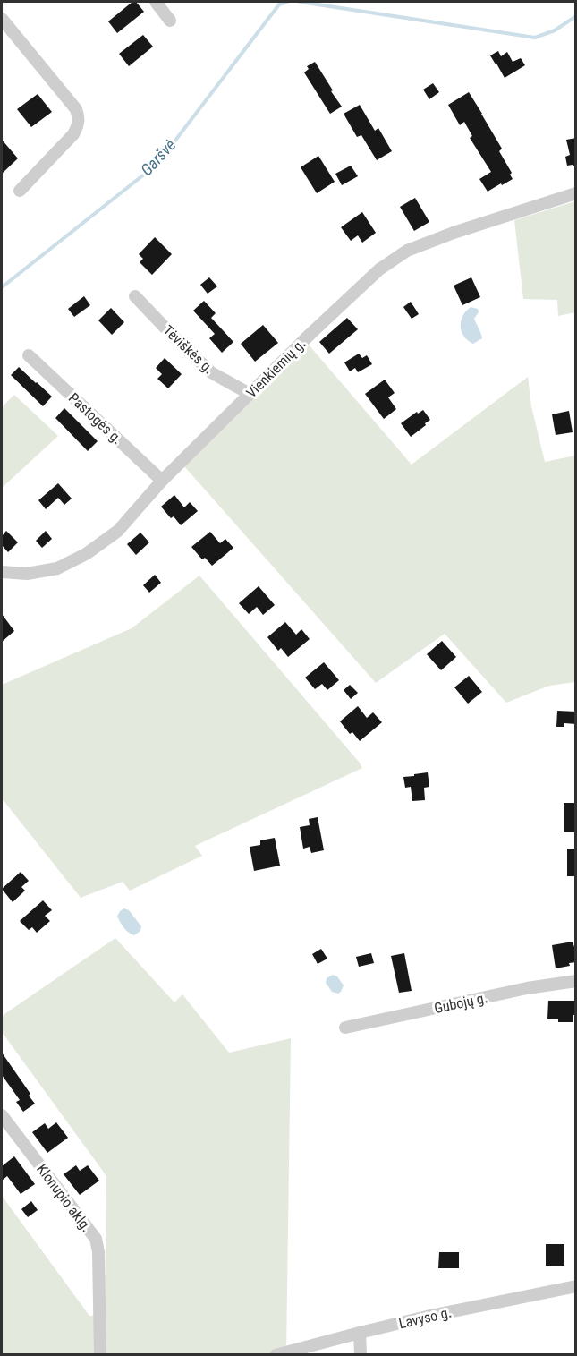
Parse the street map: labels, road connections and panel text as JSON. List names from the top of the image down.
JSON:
{
  "streets": {
    "street": [
      "Tėviškės g.",
      "Vienkiemių g.",
      "Pastogės g.",
      "Gubojų g.",
      "Klonupio aklg.",
      "Lavyso g."
    ]
  },
  "crossings": [
    ["Tėviškės g.", "Vienkiemių g."],
    ["Vienkiemių g.", "Pastogės g."]
  ],
  "water": ["Garšvė"]
}
